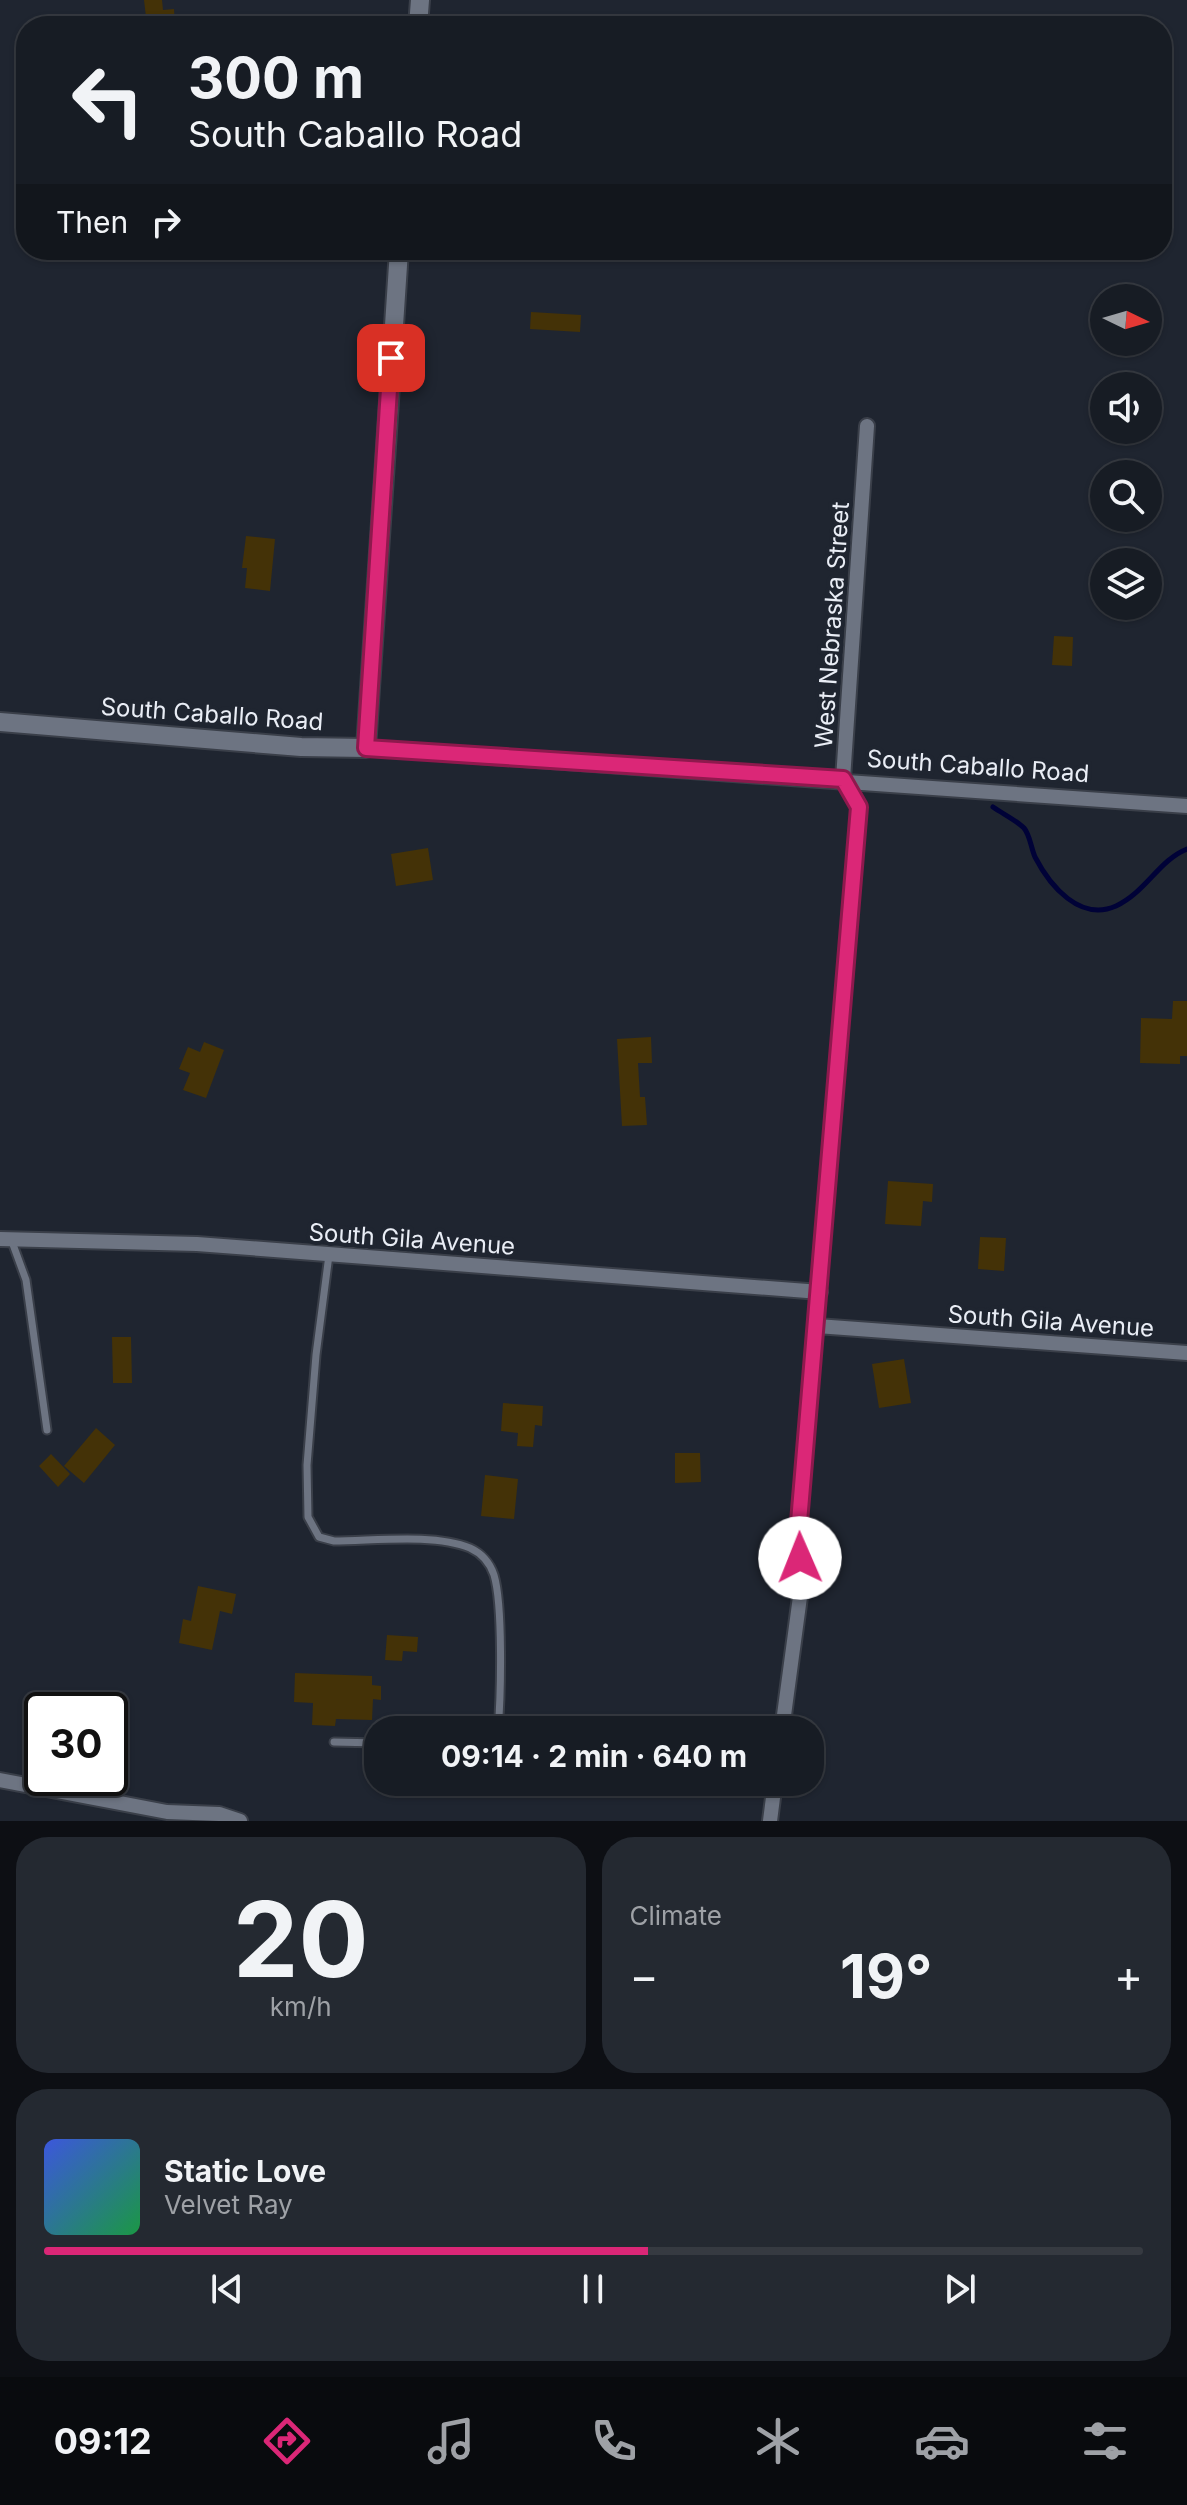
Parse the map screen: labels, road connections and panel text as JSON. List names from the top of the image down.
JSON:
{
  "streets": {
    "street": ["West Nebraska Street", "South Caballo Road", "South Gila Avenue"]
  },
  "crossings": [
    ["West Nebraska Street", "South Caballo Road"],
    ["West Nebraska Street", "South Gila Avenue"]
  ],
  "north": "right",
  "page": {
    "turn": ["300 m", "South Caballo Road"],
    "then": "Then",
    "limit": "30",
    "trip": "09:14 · 2 min · 640 m",
    "tile": [
      ["20", "km/h"],
      "Climate"
    ],
    "heat": ["−", "19°", "+"],
    "song": ["Static Love", "Velvet Ray"],
    "tabs": "09:12"
  }
}
